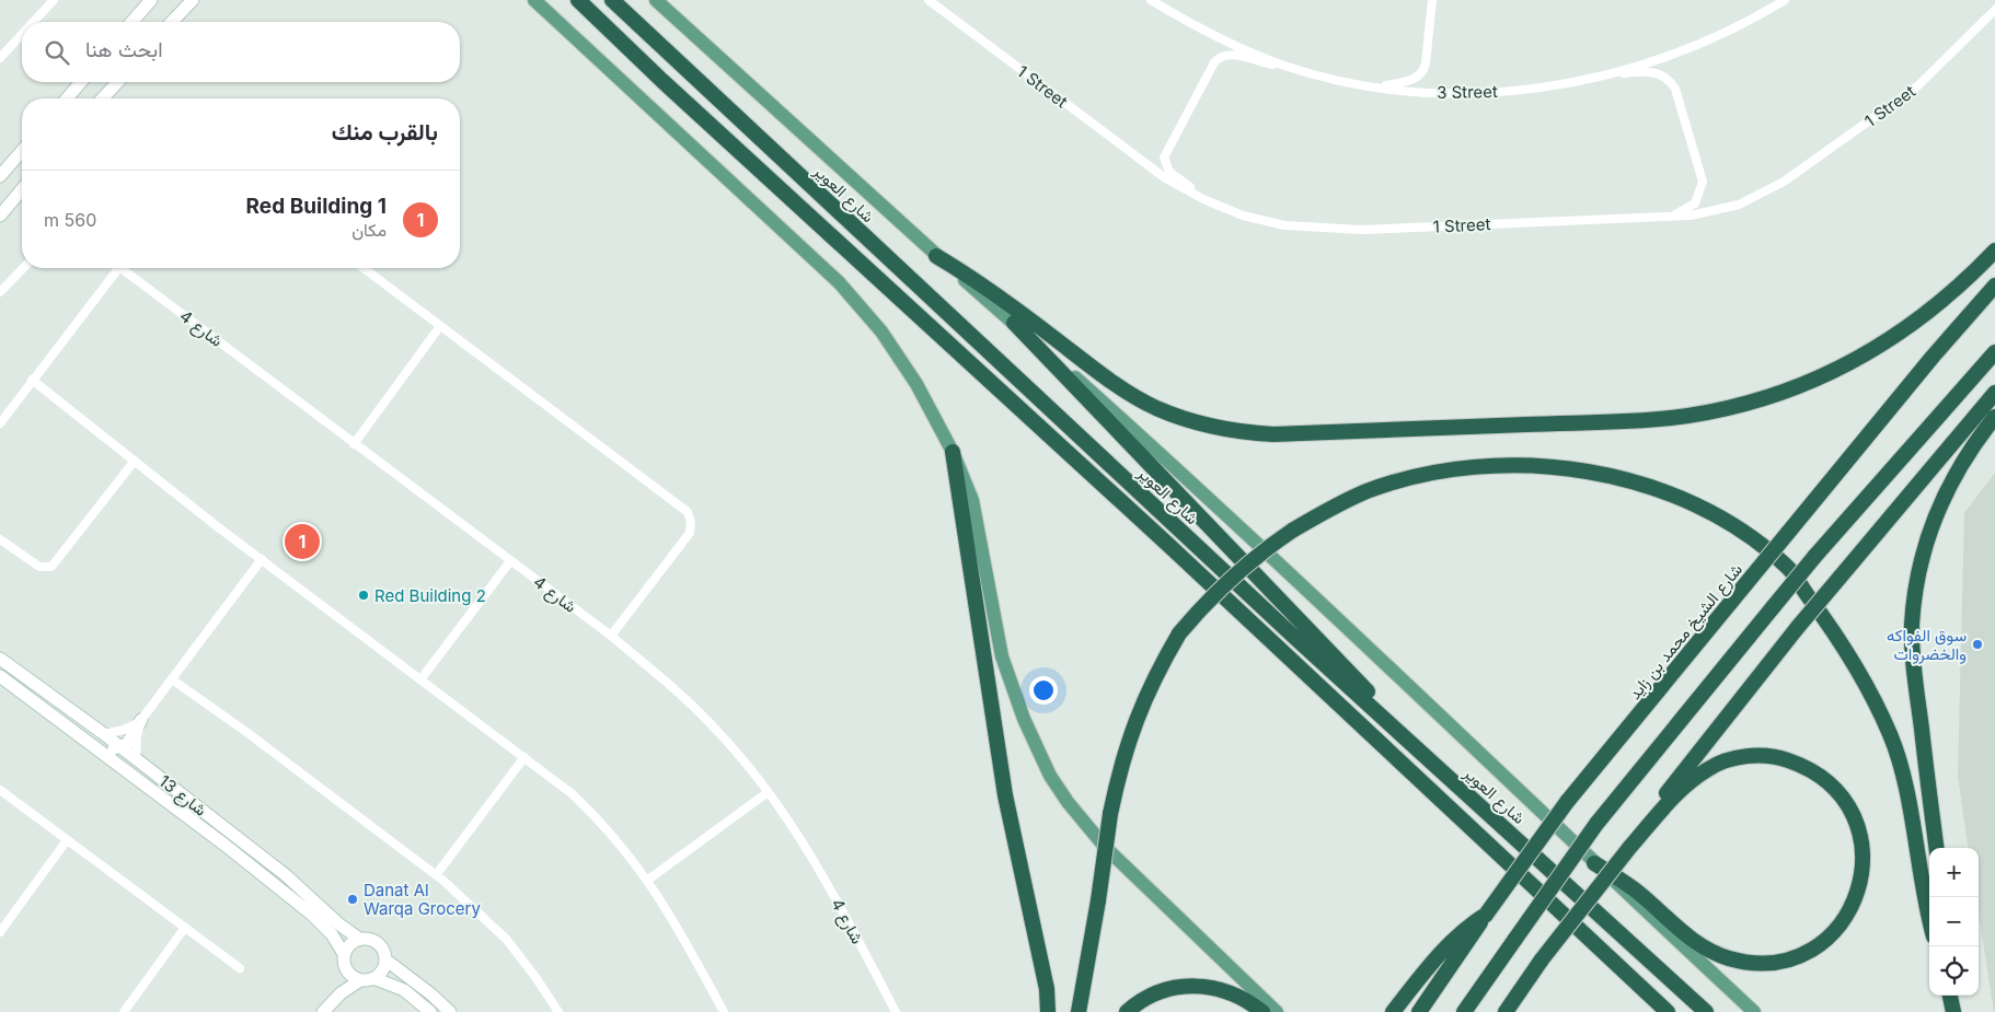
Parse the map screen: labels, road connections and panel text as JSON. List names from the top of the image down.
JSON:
{
  "streets": {
    "highway": ["شارع العوير", "شارع الشيخ محمد بن زايد"],
    "street": [
      "1 Street",
      "3 Street",
      "شارع 4",
      "شارع 13"
    ]
  },
  "places": ["Red Building 2", "سوق الفواكه والخضروات", "Danat Al Warqa Grocery"],
  "page": {
    "search": "ابحث هنا",
    "heading": "بالقرب منك",
    "list": [
      {
        "mark": "1",
        "name": "Red Building 1",
        "note": "مكان",
        "value": "560 m"
      }
    ],
    "pins": "1",
    "map_buttons": ["+", "−"]
  }
}
